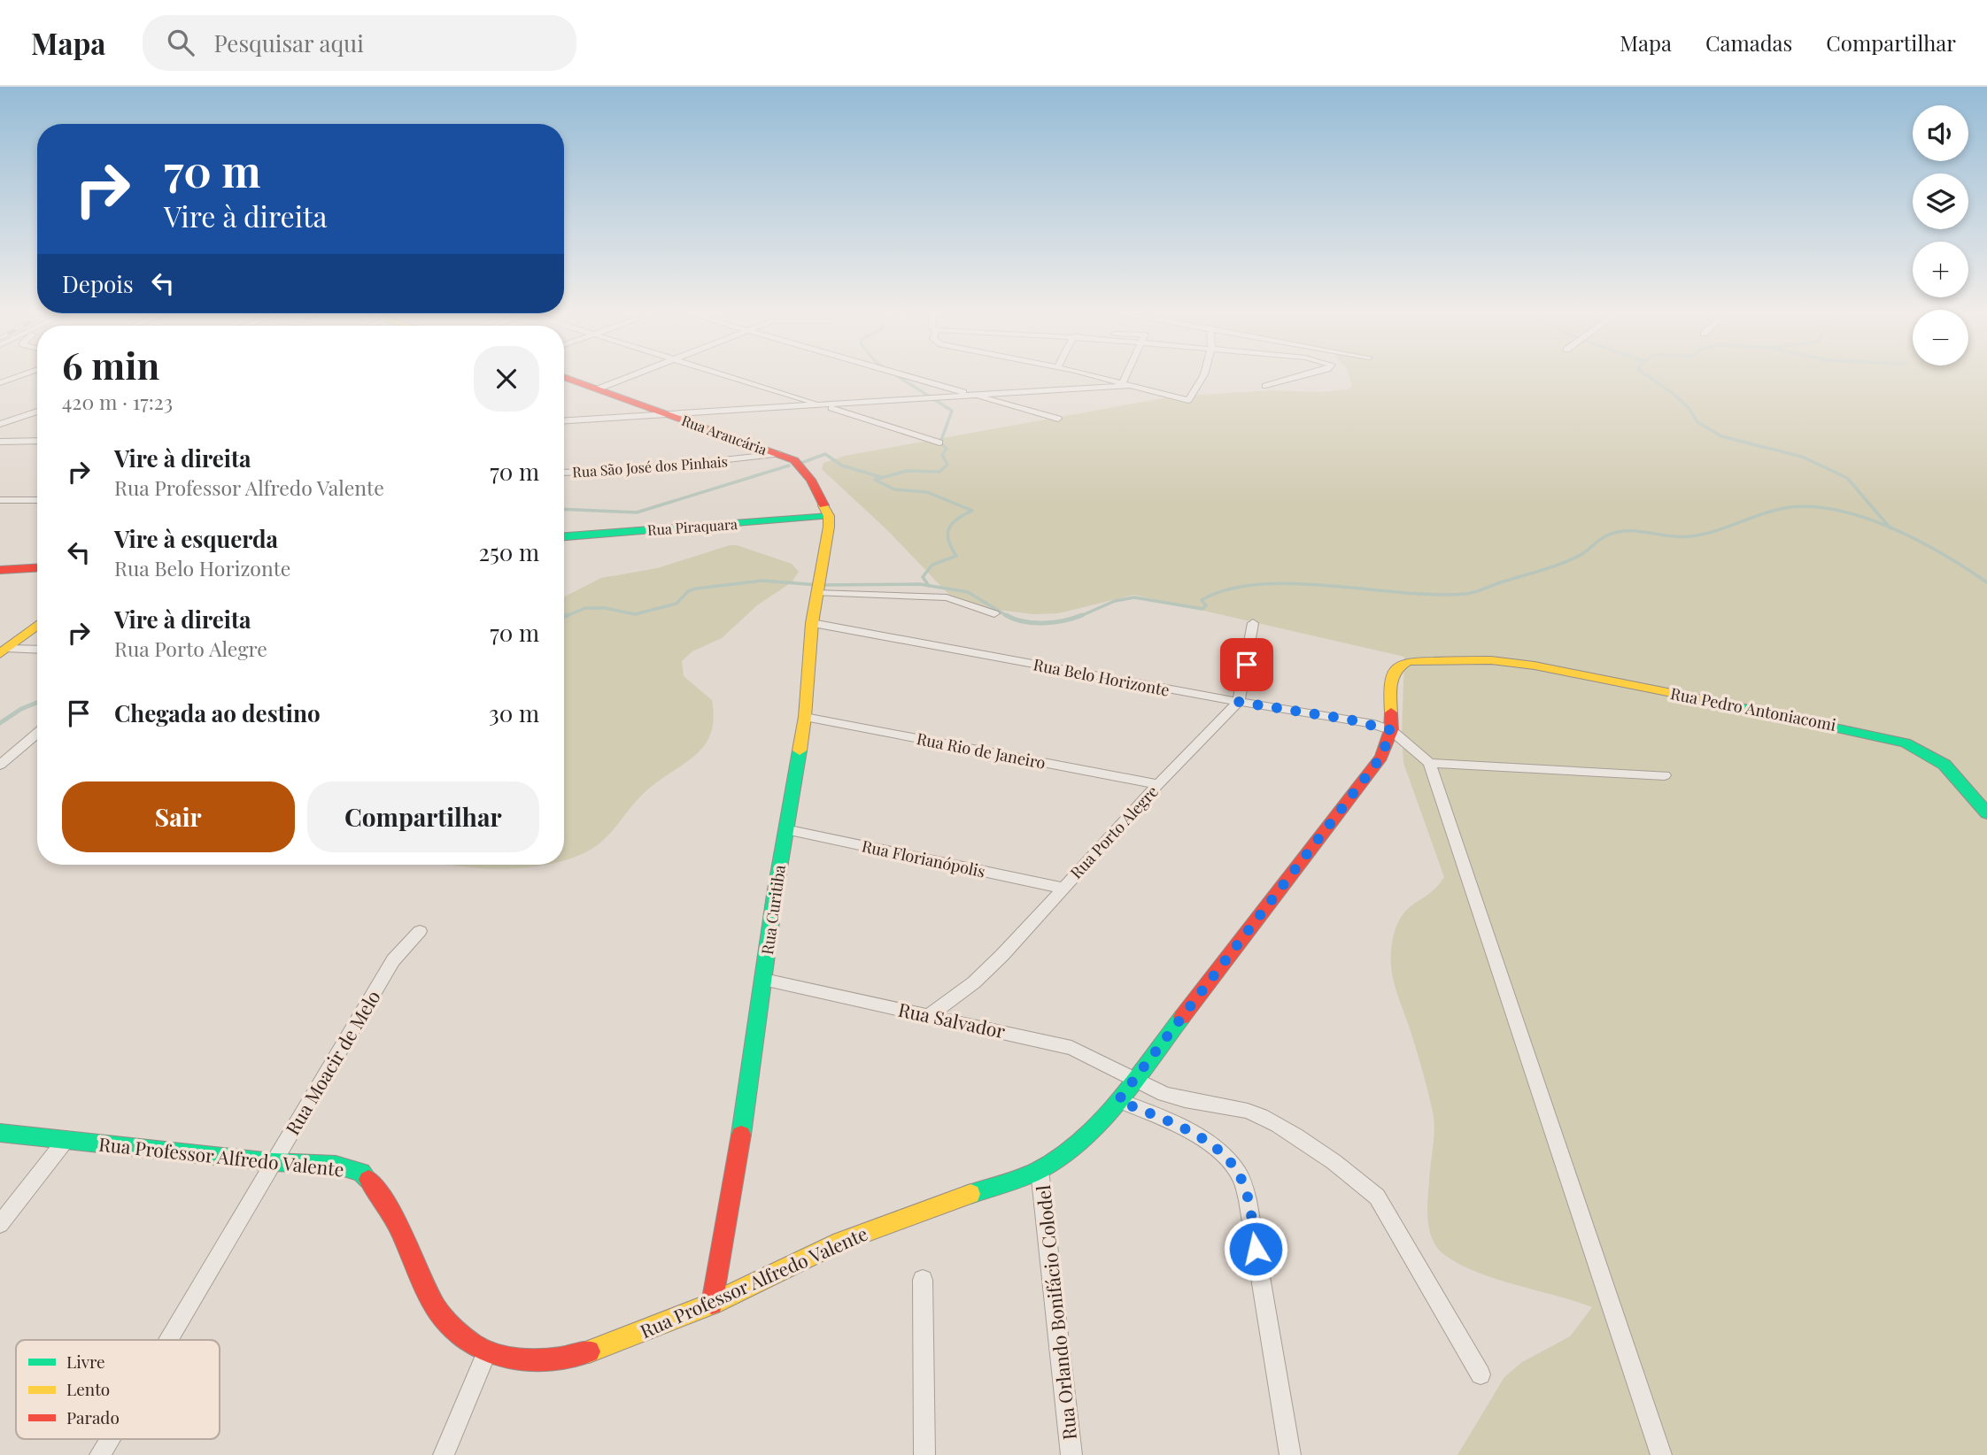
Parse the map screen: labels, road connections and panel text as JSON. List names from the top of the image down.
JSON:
{
  "streets": {
    "street": [
      "Rua Araucária",
      "Rua São José dos Pinhais",
      "Rua Piraquara",
      "Rua Belo Horizonte",
      "Rua Pedro Antoniacomi",
      "Rua Rio de Janeiro",
      "Rua Porto Alegre",
      "Rua Florianópolis",
      "Rua Curitiba",
      "Rua Salvador",
      "Rua Moacir de Melo",
      "Rua Professor Alfredo Valente",
      "Rua Orlando Bonifácio Colodel"
    ]
  },
  "crossings": [
    ["Rua Araucária", "Rua São José dos Pinhais"],
    ["Rua Araucária", "Rua Piraquara"],
    ["Rua Araucária", "Rua Curitiba"],
    ["Rua Piraquara", "Rua Curitiba"],
    ["Rua Belo Horizonte", "Rua Pedro Antoniacomi"],
    ["Rua Belo Horizonte", "Rua Porto Alegre"],
    ["Rua Belo Horizonte", "Rua Curitiba"],
    ["Rua Belo Horizonte", "Rua Professor Alfredo Valente"],
    ["Rua Pedro Antoniacomi", "Rua Professor Alfredo Valente"],
    ["Rua Rio de Janeiro", "Rua Porto Alegre"],
    ["Rua Rio de Janeiro", "Rua Curitiba"],
    ["Rua Porto Alegre", "Rua Florianópolis"],
    ["Rua Porto Alegre", "Rua Salvador"],
    ["Rua Florianópolis", "Rua Curitiba"],
    ["Rua Curitiba", "Rua Salvador"],
    ["Rua Curitiba", "Rua Professor Alfredo Valente"],
    ["Rua Salvador", "Rua Professor Alfredo Valente"],
    ["Rua Moacir de Melo", "Rua Professor Alfredo Valente"],
    ["Rua Professor Alfredo Valente", "Rua Orlando Bonifácio Colodel"]
  ],
  "legend": ["Livre", "Lento", "Parado"],
  "page": {
    "header": "Mapa",
    "search": "Pesquisar aqui",
    "nav": ["Mapa", "Camadas", "Compartilhar"],
    "map_buttons": ["+", "−"],
    "turn": ["70 m", "Vire à direita"],
    "then": "Depois",
    "heading": ["6 min", "420 m · 17:23"],
    "list": [
      {
        "name": "Vire à direita",
        "note": "Rua Professor Alfredo Valente",
        "value": "70 m"
      },
      {
        "name": "Vire à esquerda",
        "note": "Rua Belo Horizonte",
        "value": "250 m"
      },
      {
        "name": "Vire à direita",
        "note": "Rua Porto Alegre",
        "value": "70 m"
      },
      {
        "name": "Chegada ao destino",
        "value": "30 m"
      }
    ],
    "buttons": ["Sair", "Compartilhar"]
  }
}
